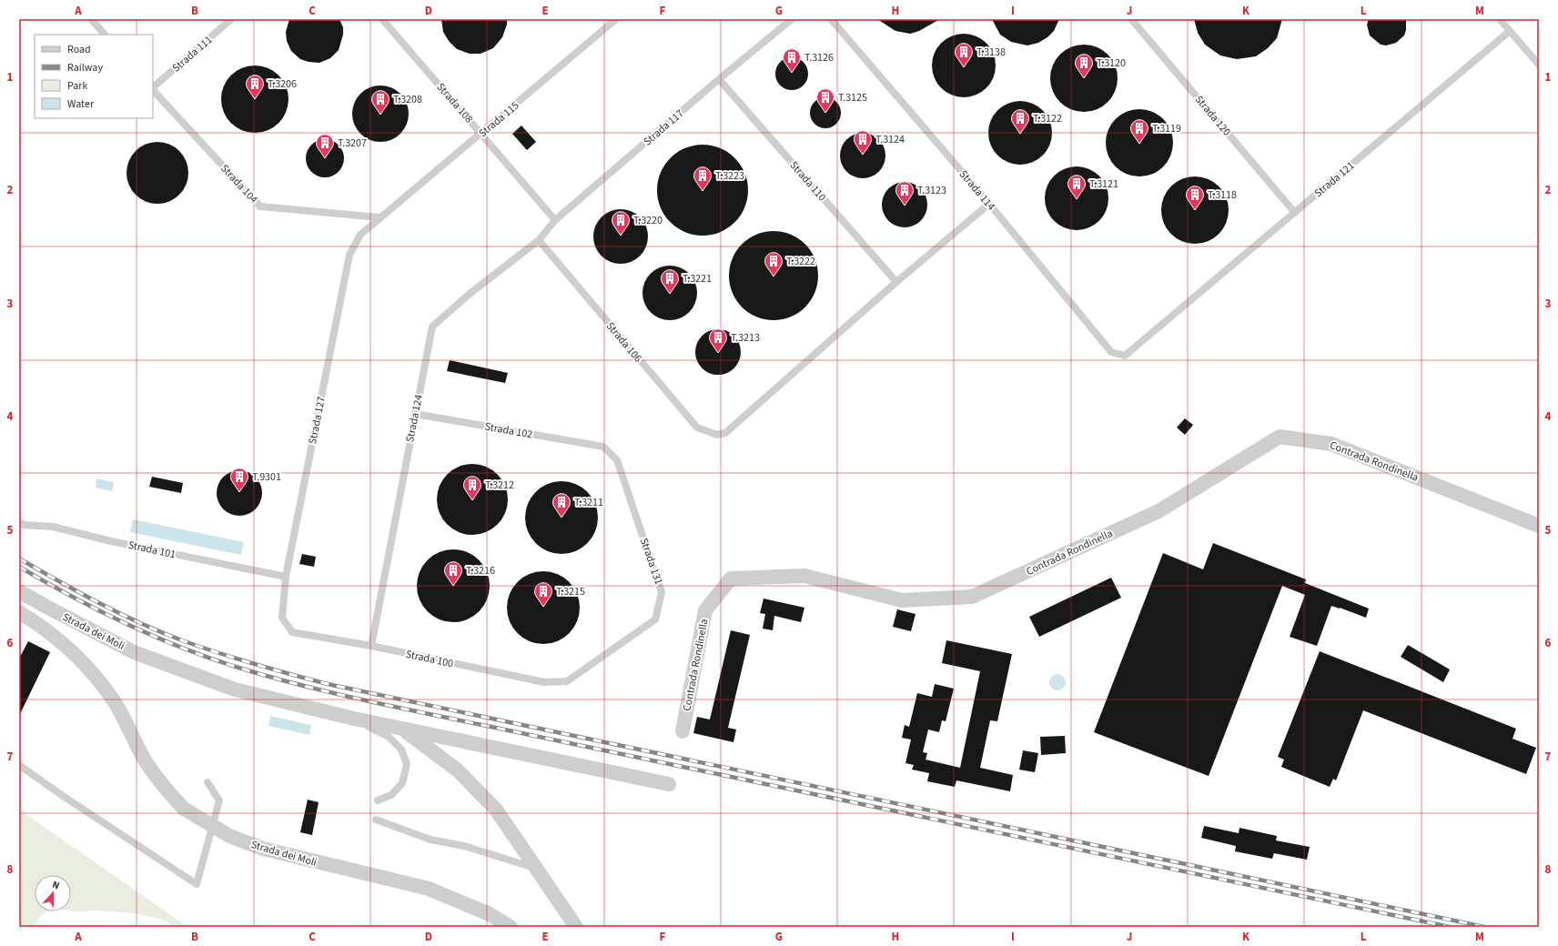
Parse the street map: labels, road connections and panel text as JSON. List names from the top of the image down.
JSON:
{
  "streets": {
    "street": ["Contrada Rondinella", "Strada dei Moli"],
    "lane": [
      "Strada 111",
      "Strada 108",
      "Strada 120",
      "Strada 115",
      "Strada 117",
      "Strada 121",
      "Strada 110",
      "Strada 104",
      "Strada 114",
      "Strada 106",
      "Strada 124",
      "Strada 127",
      "Strada 102",
      "Strada 101",
      "Strada 131",
      "Strada 100"
    ]
  },
  "crossings": [
    ["Strada 108", "Strada 115"],
    ["Strada 108", "Strada 117"],
    ["Strada 120", "Strada 121"],
    ["Strada 115", "Strada 104"],
    ["Strada 115", "Strada 127"],
    ["Strada 117", "Strada 110"],
    ["Strada 117", "Strada 106"],
    ["Strada 117", "Strada 124"],
    ["Strada 121", "Strada 114"],
    ["Strada 110", "Strada 106"],
    ["Strada 104", "Strada 127"],
    ["Strada 106", "Strada 124"],
    ["Strada 124", "Strada 102"],
    ["Strada 124", "Strada 100"],
    ["Strada 127", "Strada 101"],
    ["Strada 127", "Strada 100"],
    ["Strada 102", "Strada 131"],
    ["Strada 131", "Strada 100"]
  ],
  "places": {
    "building": [
      "T.3138",
      "T.3126",
      "T.3120",
      "T.3206",
      "T.3125",
      "T.3208",
      "T.3122",
      "T.3119",
      "T.3124",
      "T.3207",
      "T.3223",
      "T.3121",
      "T.3123",
      "T.3118",
      "T.3220",
      "T.3222",
      "T.3221",
      "T.3213",
      "T.9301",
      "T.3212",
      "T.3211",
      "T.3216",
      "T.3215"
    ]
  },
  "legend": [
    "Road",
    "Railway",
    "Park",
    "Water"
  ],
  "north": "top",
  "grid": {
    "columns": [
      "A",
      "B",
      "C",
      "D",
      "E",
      "F",
      "G",
      "H",
      "I",
      "J",
      "K",
      "L",
      "M"
    ],
    "rows": [
      "1",
      "2",
      "3",
      "4",
      "5",
      "6",
      "7",
      "8"
    ]
  }
}
